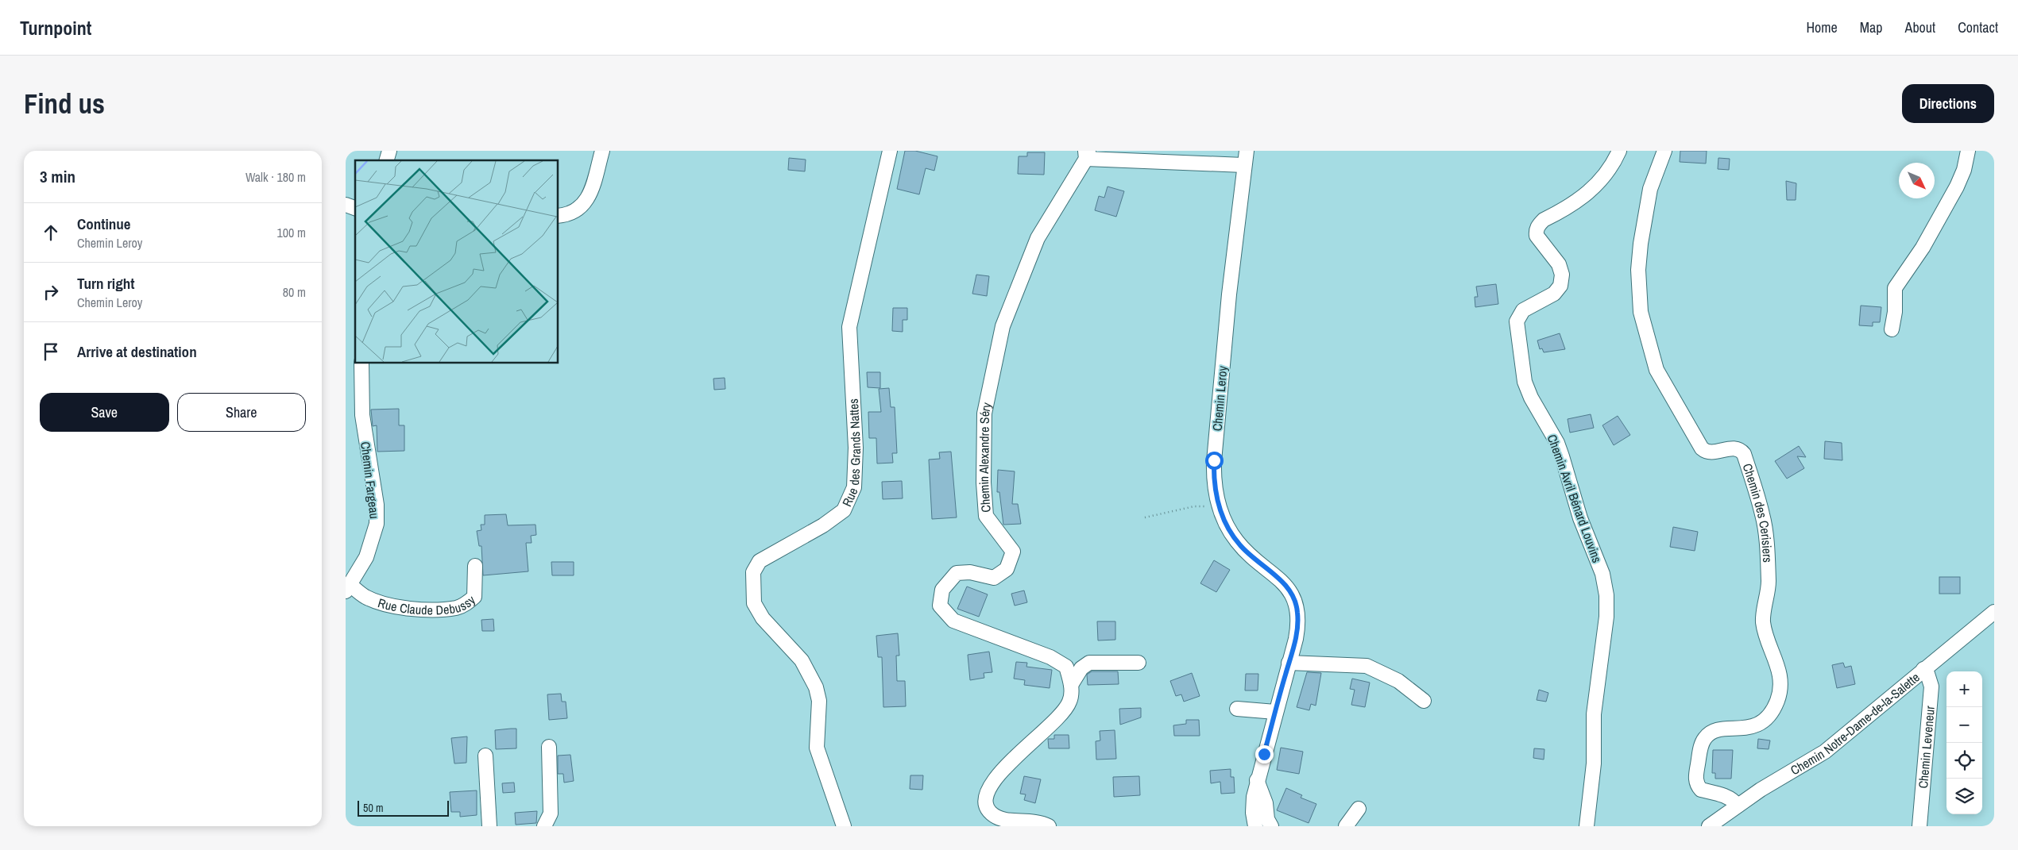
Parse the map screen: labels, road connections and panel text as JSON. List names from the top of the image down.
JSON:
{
  "streets": {
    "street": [
      "Chemin Leroy",
      "Rue des Grands Nattes",
      "Chemin Alexandre Séry",
      "Chemin Fargeau",
      "Chemin Avril Bénard Louvins",
      "Chemin des Cerisiers",
      "Rue Claude Debussy",
      "Chemin Notre-Dame-de-la-Salette",
      "Chemin Leveneur"
    ]
  },
  "crossings": [
    ["Chemin Fargeau", "Rue Claude Debussy"],
    ["Chemin des Cerisiers", "Chemin Notre-Dame-de-la-Salette"],
    ["Chemin Notre-Dame-de-la-Salette", "Chemin Leveneur"]
  ],
  "scale_bar": "50 m",
  "north": "bottom right",
  "page": {
    "header": "Turnpoint",
    "nav": [
      "Home",
      "Map",
      "About",
      "Contact"
    ],
    "buttons": [
      "Directions",
      ["Save", "Share"]
    ],
    "title": "Find us",
    "heading": ["3 min", "Walk · 180 m"],
    "list": [
      ["Continue", "Chemin Leroy", "100 m"],
      ["Turn right", "Chemin Leroy", "80 m"],
      "Arrive at destination"
    ],
    "map_buttons": ["+", "−"],
    "scale": "50 m"
  }
}
